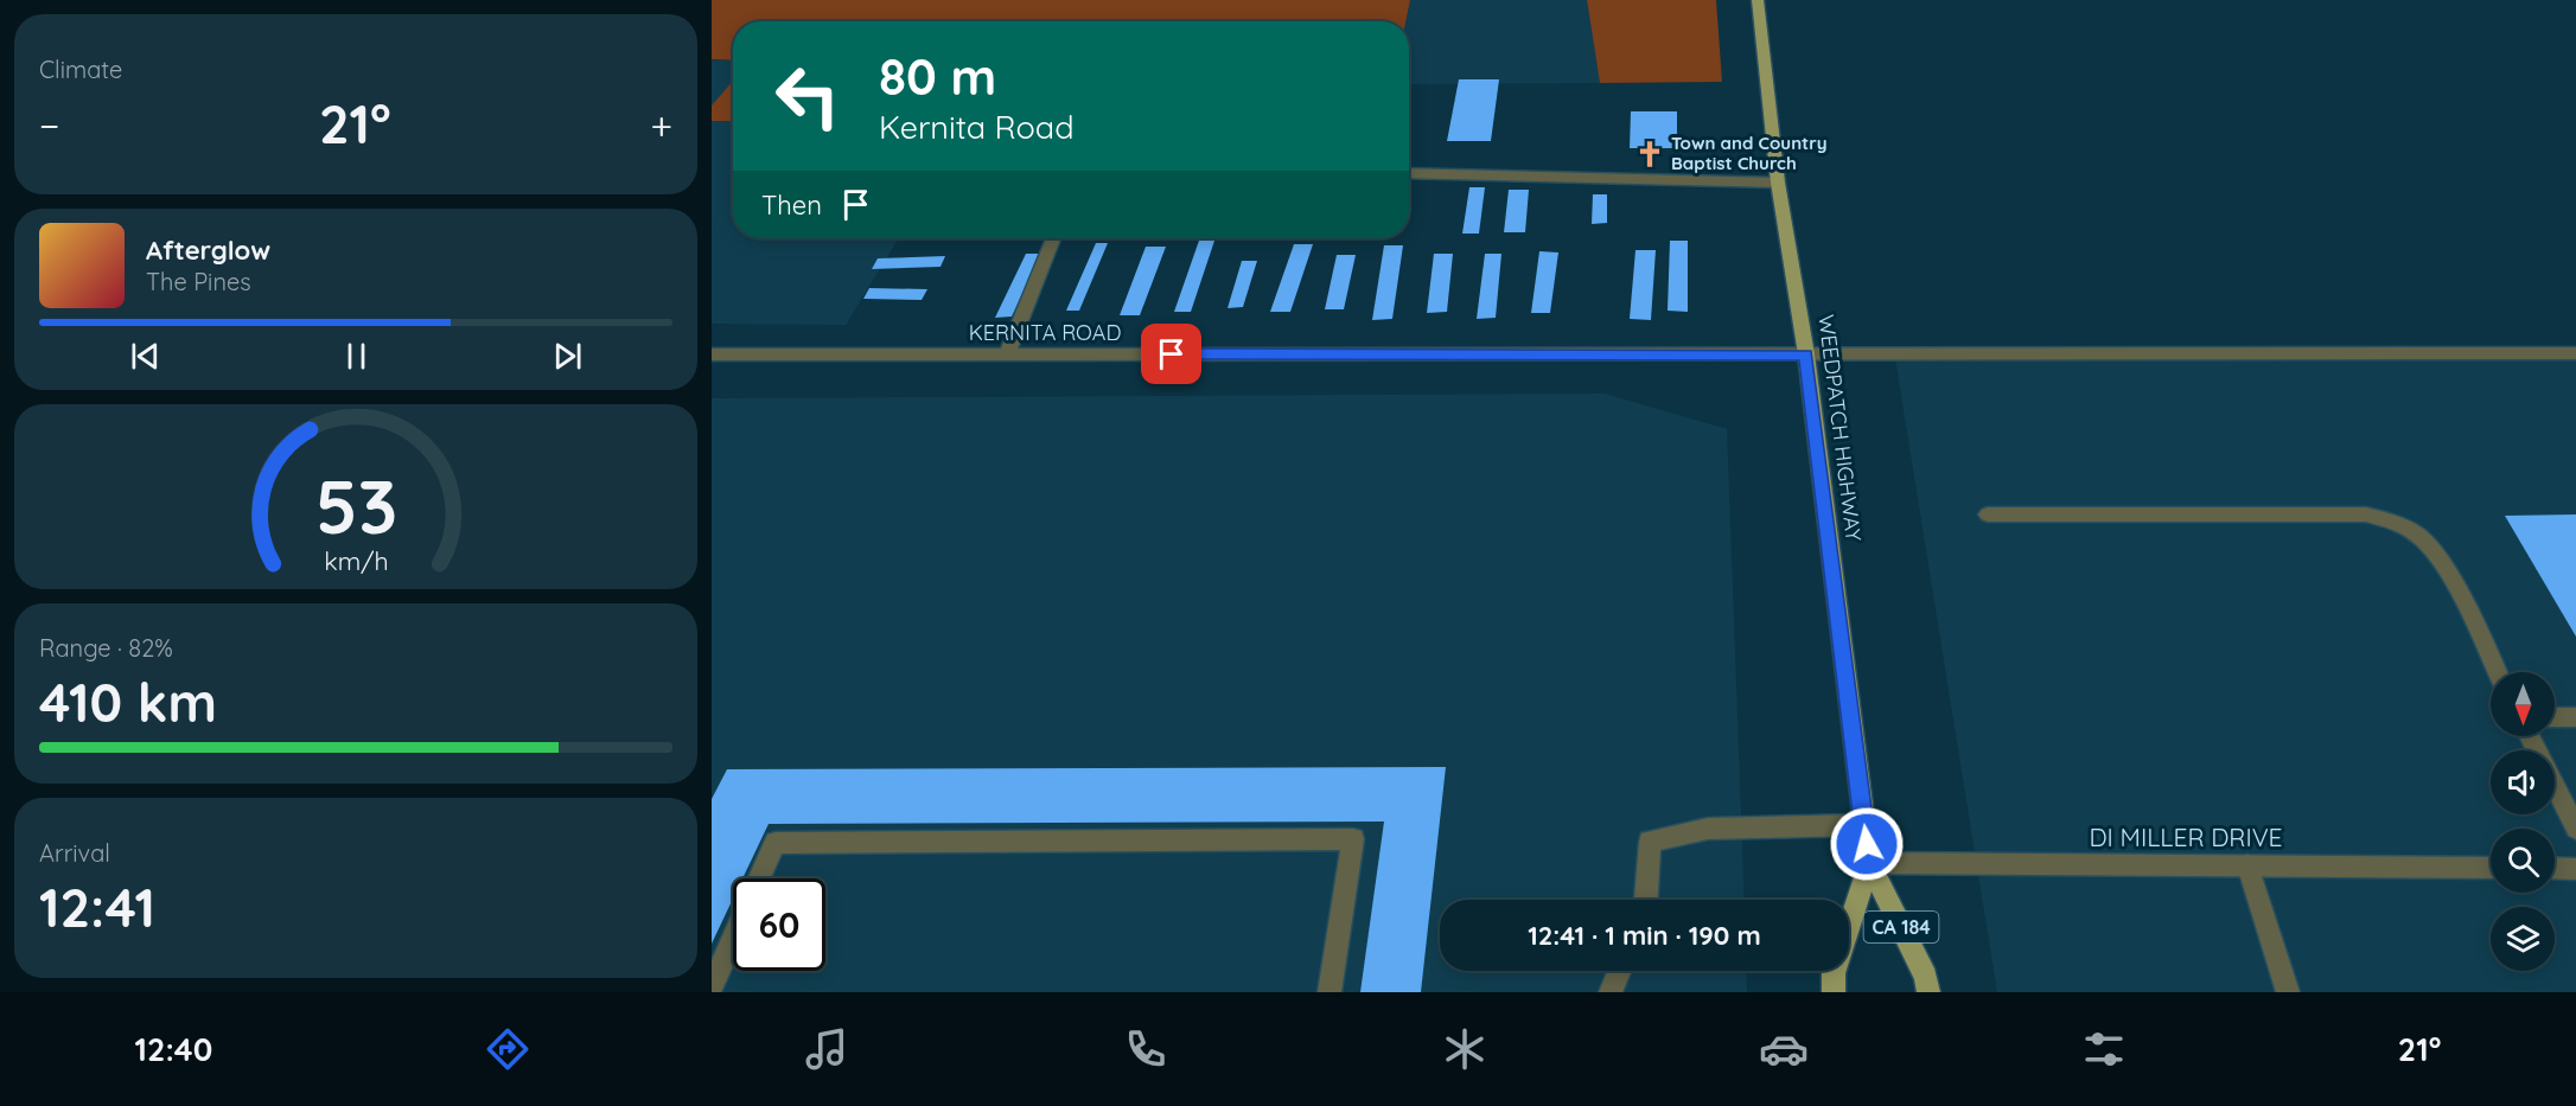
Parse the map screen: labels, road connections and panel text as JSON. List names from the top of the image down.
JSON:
{
  "streets": {
    "main road": ["WEEDPATCH HIGHWAY", "CA 184"],
    "street": ["KERNITA ROAD", "DI MILLER DRIVE"]
  },
  "crossings": [
    ["KERNITA ROAD", "WEEDPATCH HIGHWAY"],
    ["WEEDPATCH HIGHWAY", "DI MILLER DRIVE"]
  ],
  "places": {
    "church": ["Town and Country Baptist Church"]
  },
  "north": "bottom",
  "page": {
    "tile": [
      "Climate",
      ["Range · 82%", "410 km"],
      ["Arrival", "12:41"]
    ],
    "turn": ["80 m", "Kernita Road"],
    "heat": ["−", "21°", "+"],
    "then": "Then",
    "song": ["Afterglow", "The Pines"],
    "limit": "60",
    "trip": "12:41 · 1 min · 190 m",
    "tabs": ["12:40", "21°"],
    "gauge": ["53", "km/h"]
  }
}
